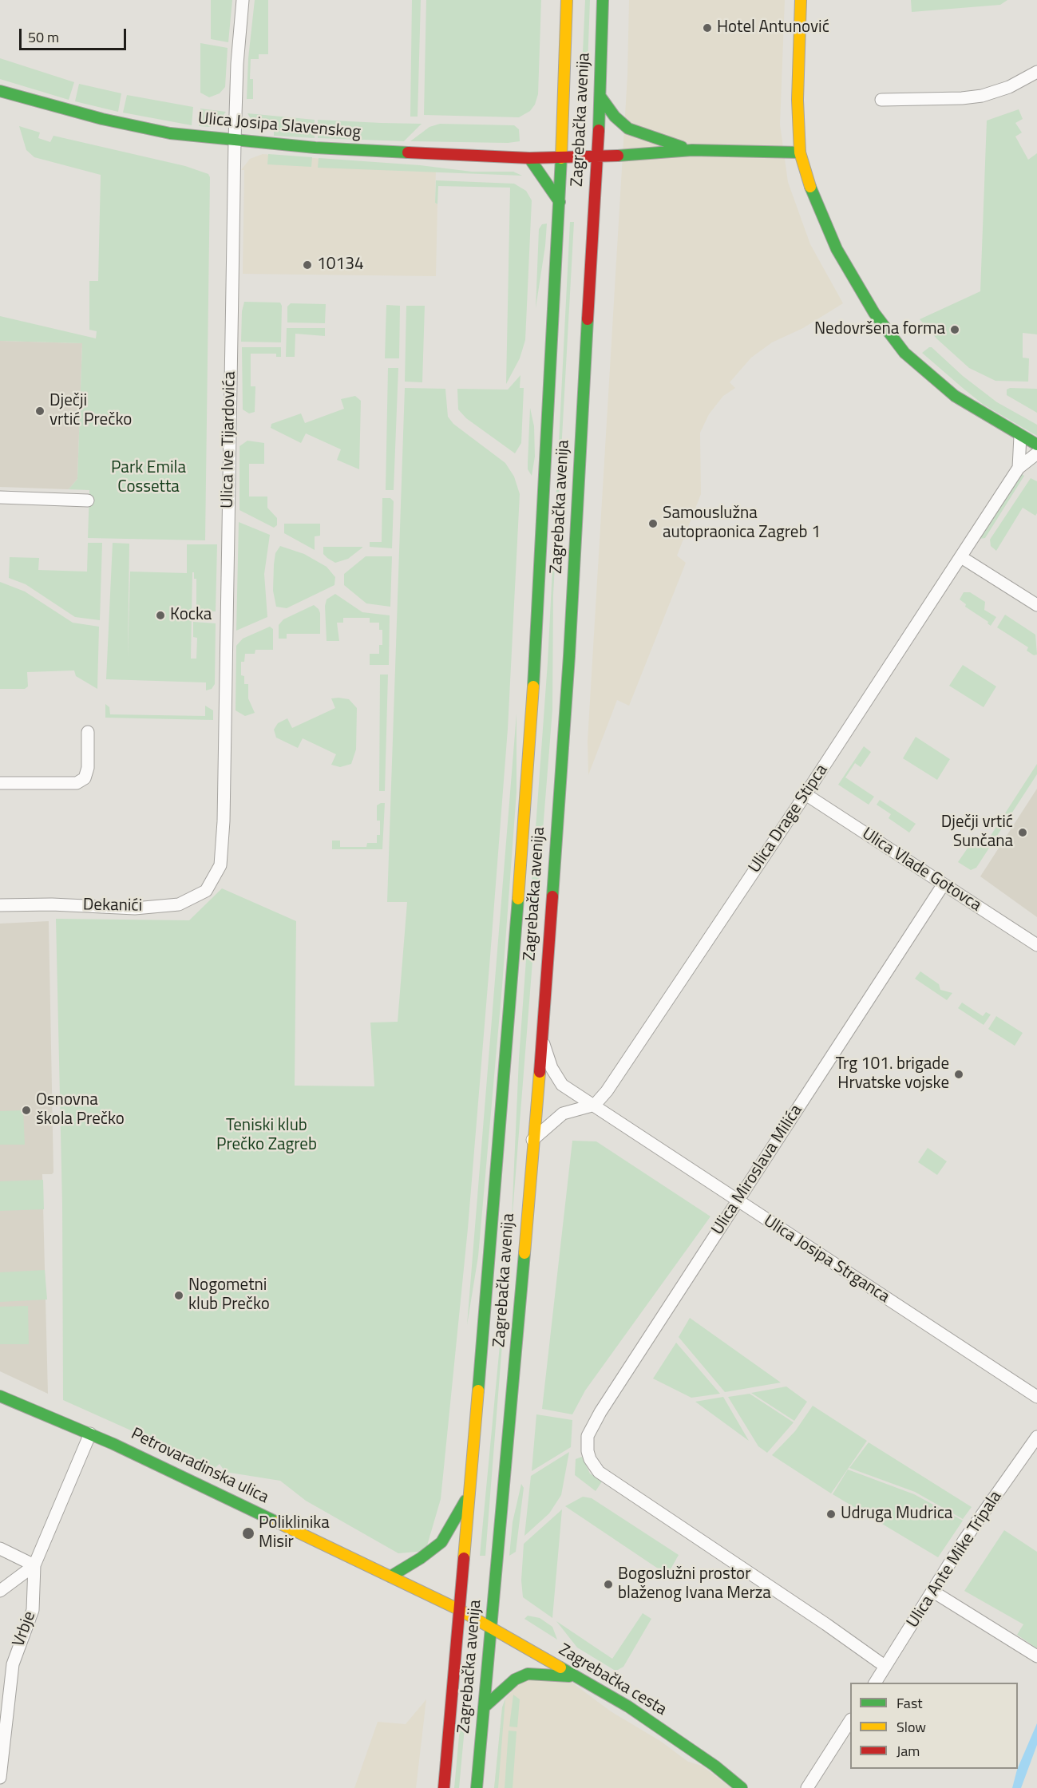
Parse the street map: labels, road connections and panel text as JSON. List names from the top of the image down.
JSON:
{
  "streets": {
    "main road": [
      "Zagrebačka avenija",
      "Ulica Josipa Slavenskog",
      "Petrovaradinska ulica",
      "Zagrebačka cesta"
    ],
    "street": [
      "Ulica Ive Tijardovića",
      "Ulica Drage Stipca",
      "Ulica Vlade Gotovca",
      "Dekanići",
      "Ulica Miroslava Milića",
      "Ulica Josipa Strganca",
      "Ulica Ante Mike Tripala",
      "Vrbje"
    ]
  },
  "crossings": [
    ["Zagrebačka avenija", "Ulica Josipa Slavenskog"],
    ["Zagrebačka avenija", "Ulica Josipa Strganca"],
    ["Zagrebačka avenija", "Petrovaradinska ulica"],
    ["Zagrebačka avenija", "Zagrebačka cesta"],
    ["Ulica Josipa Slavenskog", "Ulica Ive Tijardovića"],
    ["Ulica Ive Tijardovića", "Dekanići"],
    ["Ulica Drage Stipca", "Ulica Vlade Gotovca"],
    ["Ulica Drage Stipca", "Ulica Josipa Strganca"],
    ["Ulica Vlade Gotovca", "Ulica Miroslava Milića"],
    ["Ulica Miroslava Milića", "Ulica Josipa Strganca"],
    ["Ulica Miroslava Milića", "Ulica Ante Mike Tripala"],
    ["Petrovaradinska ulica", "Vrbje"],
    ["Petrovaradinska ulica", "Zagrebačka cesta"]
  ],
  "parks": ["Park Emila Cossetta", "Teniski klub Prečko Zagreb"],
  "places": [
    "Hotel Antunović",
    "10134",
    "Nedovršena forma",
    "Dječji vrtić Prečko",
    "Samouslužna autopraonica Zagreb 1",
    "Kocka",
    "Dječji vrtić Sunčana",
    "Trg 101. brigade Hrvatske vojske",
    "Osnovna škola Prečko",
    "Nogometni klub Prečko",
    "Udruga Mudrica",
    "Poliklinika Misir",
    "Bogoslužni prostor blaženog Ivana Merza"
  ],
  "legend": ["Fast", "Slow", "Jam"],
  "scale_bar": "50 m"
}
